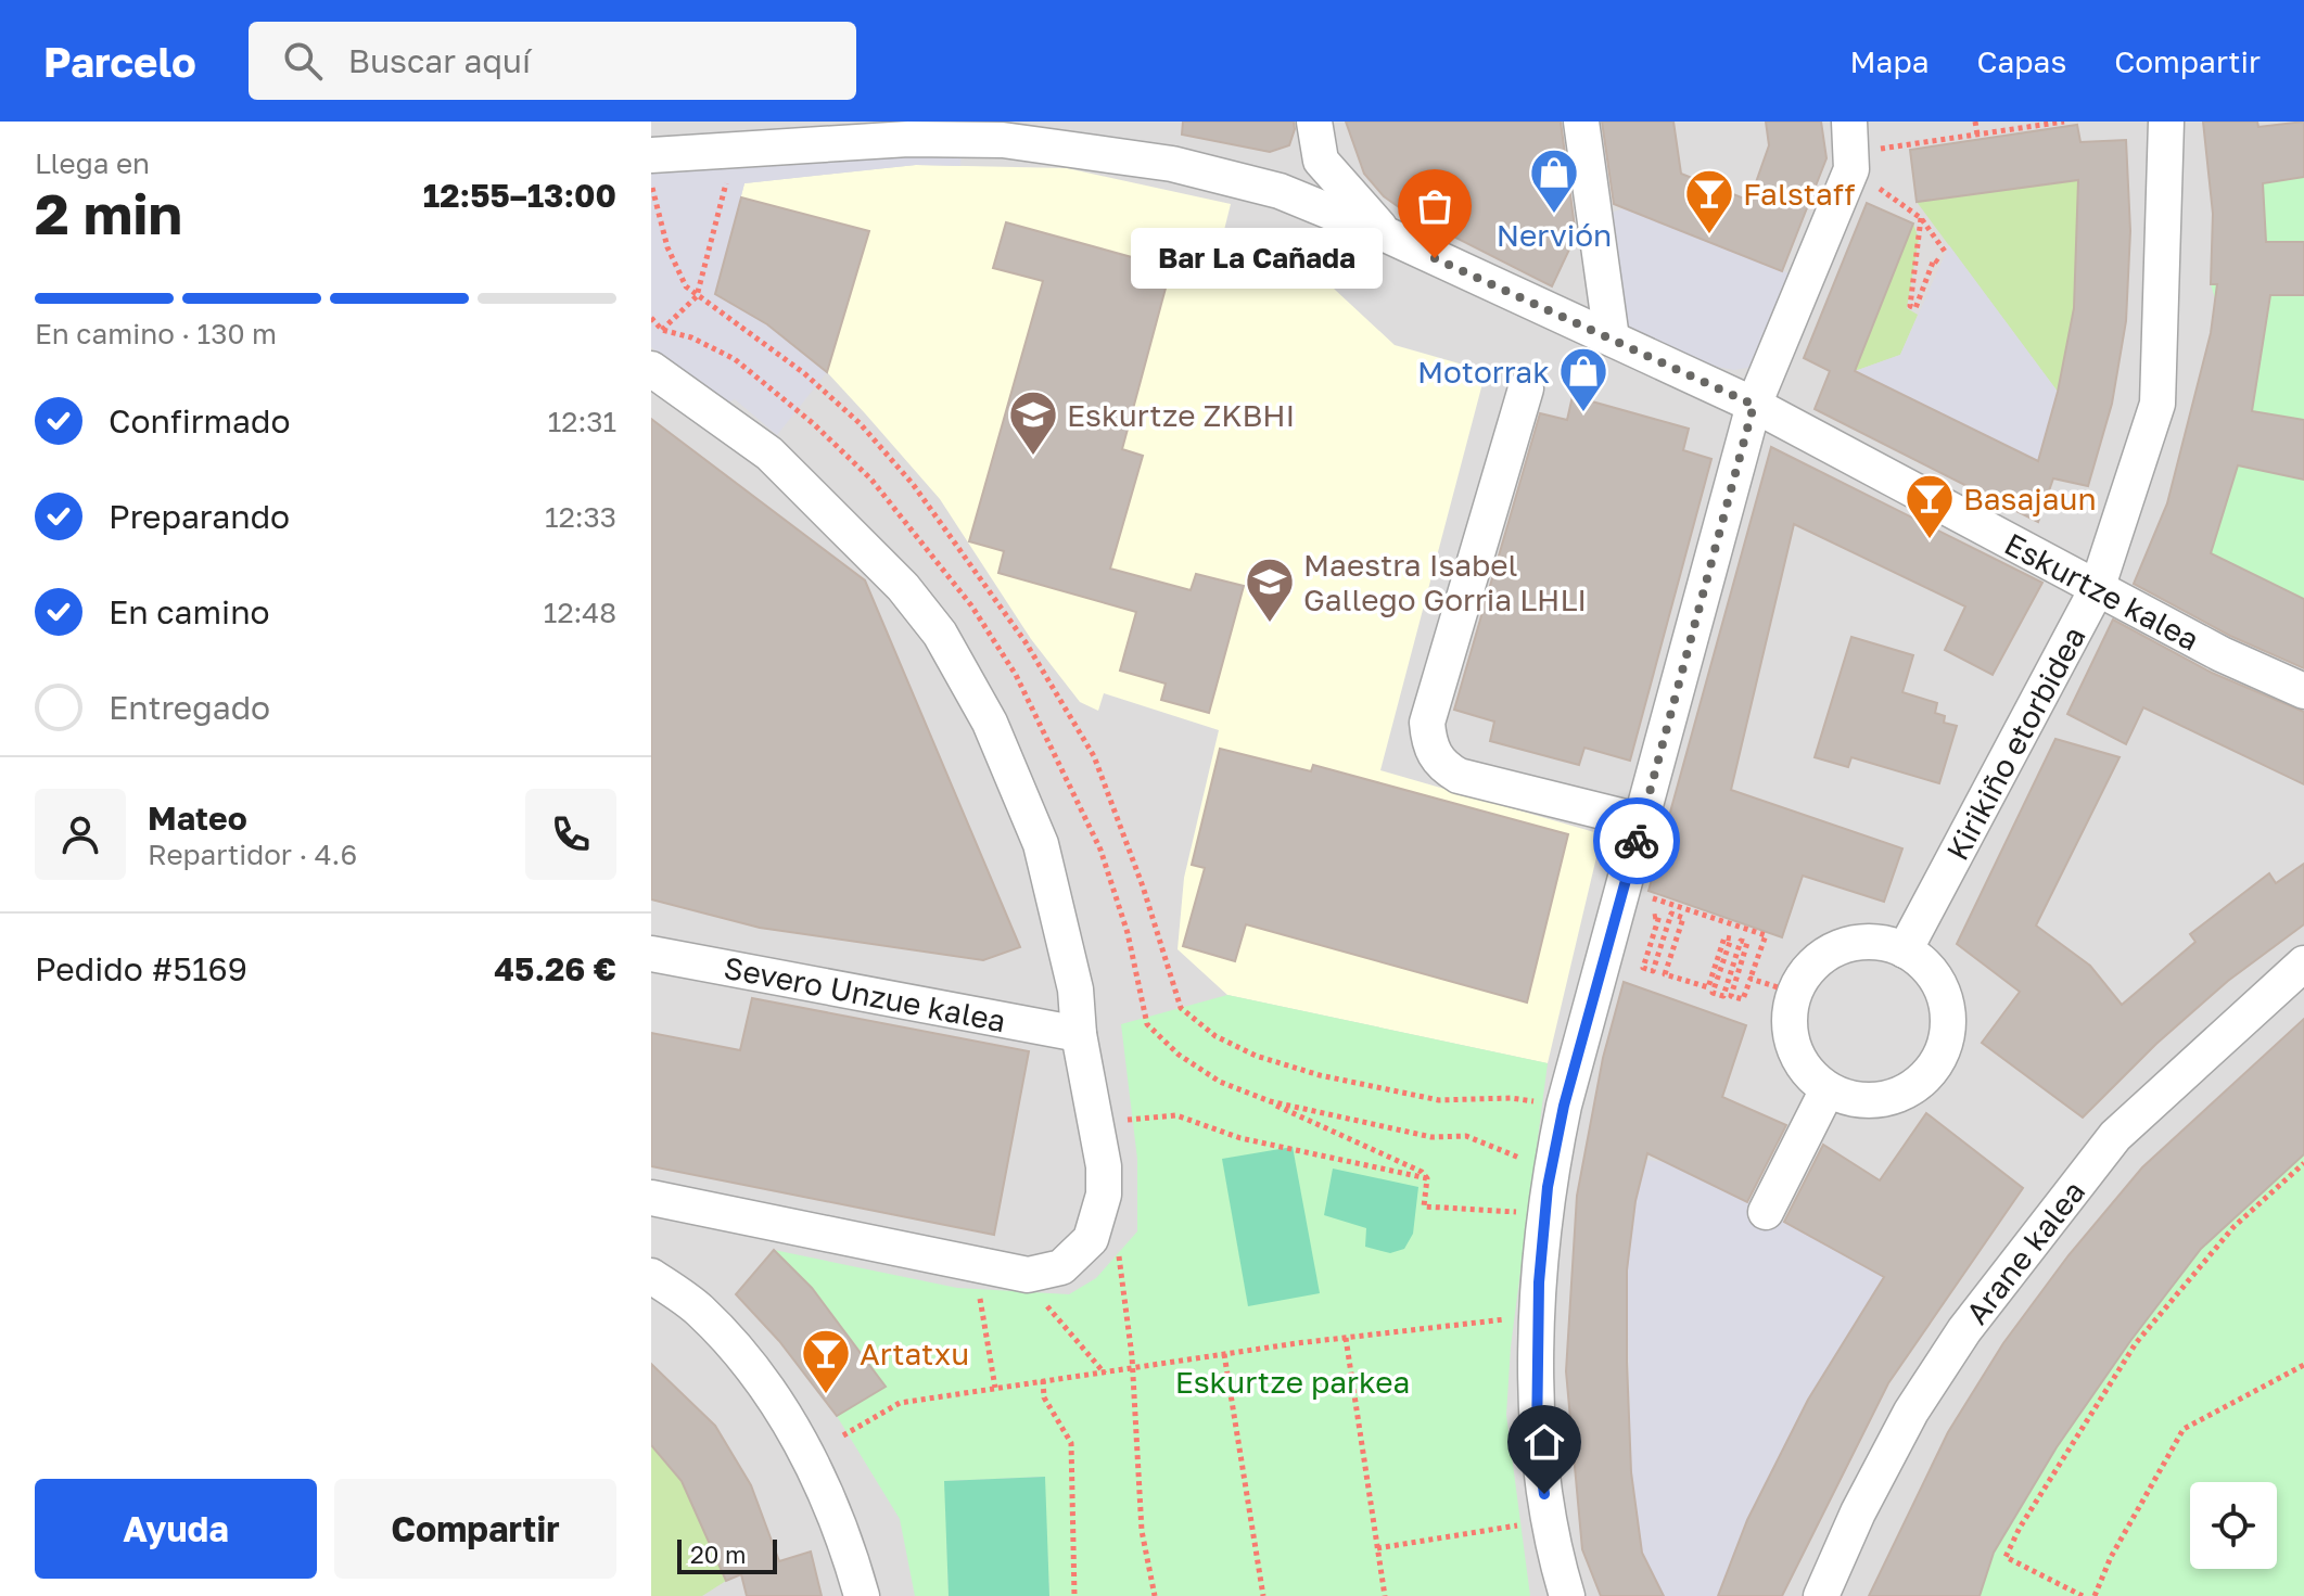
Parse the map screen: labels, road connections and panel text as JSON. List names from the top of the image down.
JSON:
{
  "streets": {
    "street": [
      "Eskurtze kalea",
      "Kirikiño etorbidea",
      "Severo Unzue kalea",
      "Arane kalea"
    ]
  },
  "crossings": [
    ["Eskurtze kalea", "Kirikiño etorbidea"]
  ],
  "parks": ["Eskurtze parkea"],
  "places": {
    "shop": ["Nervión", "Motorrak"],
    "bar": ["Falstaff", "Basajaun", "Artatxu"],
    "other": ["Bar La Cañada"],
    "school or university": ["Eskurtze ZKBHI", "Maestra Isabel Gallego Gorria LHLI"]
  },
  "scale_bar": "20 m",
  "page": {
    "header": "Parcelo",
    "search": "Buscar aquí",
    "nav": ["Mapa", "Capas", "Compartir"],
    "heading": ["2 min", "Llega en", "12:55–13:00"],
    "panel": [
      "Mateo",
      "Repartidor · 4.6",
      "Pedido #5169",
      "45.26 €"
    ],
    "bubble": "Bar La Cañada",
    "bar": "En camino · 130 m",
    "list": [
      ["Confirmado", "12:31"],
      ["Preparando", "12:33"],
      ["En camino", "12:48"],
      "Entregado"
    ],
    "buttons": ["Ayuda", "Compartir"],
    "scale": "20 m"
  }
}
